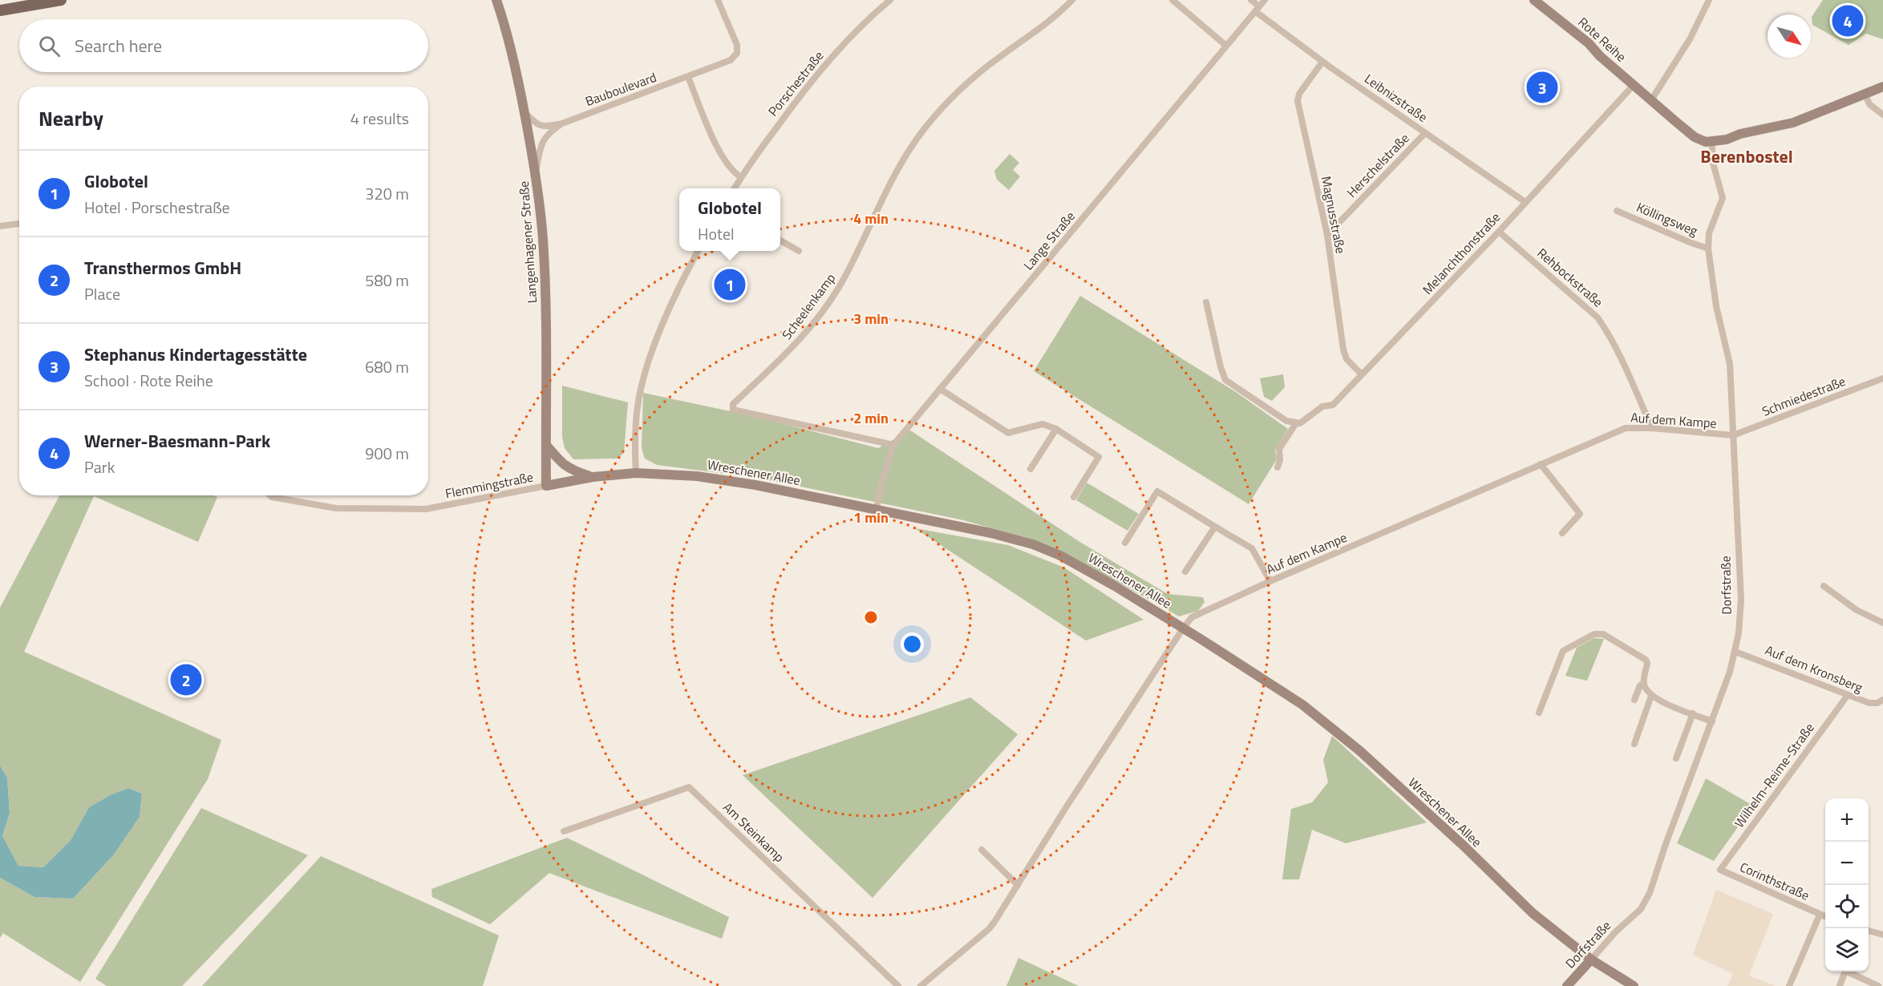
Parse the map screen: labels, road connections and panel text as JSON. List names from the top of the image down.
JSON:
{
  "streets": {
    "street": [
      "Rote Reihe",
      "Porschestraße",
      "Bauboulevard",
      "Leibnizstraße",
      "Herschelstraße",
      "Magnusstraße",
      "Köllingsweg",
      "Lange Straße",
      "Langenhagener Straße",
      "Melanchthonstraße",
      "Rehbockstraße",
      "Scheelenkamp",
      "Schmiedestraße",
      "Auf dem Kampe",
      "Wreschener Allee",
      "Flemmingstraße",
      "Dorfstraße",
      "Auf dem Kronsberg",
      "Wilhelm-Reime-Straße",
      "Am Steinkamp",
      "Corinthstraße"
    ]
  },
  "crossings": [
    ["Rote Reihe", "Melanchthonstraße"],
    ["Rote Reihe", "Dorfstraße"],
    ["Bauboulevard", "Langenhagener Straße"],
    ["Leibnizstraße", "Herschelstraße"],
    ["Leibnizstraße", "Magnusstraße"],
    ["Leibnizstraße", "Lange Straße"],
    ["Leibnizstraße", "Melanchthonstraße"],
    ["Herschelstraße", "Magnusstraße"],
    ["Magnusstraße", "Melanchthonstraße"],
    ["Köllingsweg", "Dorfstraße"],
    ["Lange Straße", "Scheelenkamp"],
    ["Lange Straße", "Wreschener Allee"],
    ["Langenhagener Straße", "Wreschener Allee"],
    ["Langenhagener Straße", "Flemmingstraße"],
    ["Melanchthonstraße", "Rehbockstraße"],
    ["Rehbockstraße", "Auf dem Kampe"],
    ["Schmiedestraße", "Auf dem Kampe"],
    ["Schmiedestraße", "Dorfstraße"],
    ["Auf dem Kampe", "Wreschener Allee"],
    ["Auf dem Kampe", "Dorfstraße"],
    ["Wreschener Allee", "Flemmingstraße"],
    ["Wreschener Allee", "Dorfstraße"],
    ["Dorfstraße", "Auf dem Kronsberg"],
    ["Auf dem Kronsberg", "Wilhelm-Reime-Straße"],
    ["Wilhelm-Reime-Straße", "Corinthstraße"]
  ],
  "districts": ["Berenbostel"],
  "north": "bottom right",
  "page": {
    "pins": [
      "4",
      "3",
      "1",
      "2"
    ],
    "search": "Search here",
    "heading": ["Nearby", "4 results"],
    "list": [
      {
        "mark": "1",
        "name": "Globotel",
        "note": "Hotel · Porschestraße",
        "value": "320 m"
      },
      {
        "mark": "2",
        "name": "Transthermos GmbH",
        "note": "Place",
        "value": "580 m"
      },
      {
        "mark": "3",
        "name": "Stephanus Kindertagesstätte",
        "note": "School · Rote Reihe",
        "value": "680 m"
      },
      {
        "mark": "4",
        "name": "Werner-Baesmann-Park",
        "note": "Park",
        "value": "900 m"
      }
    ],
    "popup": ["Globotel", "Hotel"],
    "map_buttons": ["+", "−"]
  },
  "rings": [
    "4 min",
    "3 min",
    "2 min",
    "1 min"
  ]
}
